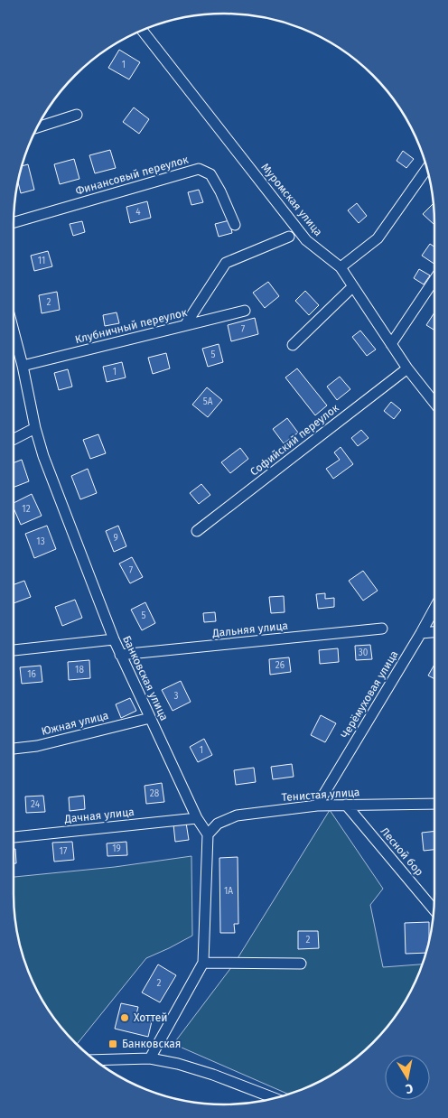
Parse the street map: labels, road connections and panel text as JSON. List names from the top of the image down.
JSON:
{
  "streets": {
    "street": [
      "Финансовый переулок",
      "Муромская улица",
      "Клубничный переулок",
      "Софийский переулок",
      "Дальняя улица",
      "Банковская улица",
      "Черёмуховая улица",
      "Южная улица",
      "Тенистая улица",
      "Дачная улица",
      "Лесной бор"
    ]
  },
  "crossings": [
    ["Муромская улица", "Софийский переулок"],
    ["Клубничный переулок", "Банковская улица"],
    ["Дальняя улица", "Банковская улица"],
    ["Банковская улица", "Южная улица"],
    ["Банковская улица", "Тенистая улица"],
    ["Банковская улица", "Дачная улица"],
    ["Черёмуховая улица", "Тенистая улица"],
    ["Тенистая улица", "Лесной бор"]
  ],
  "places": {
    "other": ["Хоттей"],
    "transit": ["Банковская"]
  },
  "house_numbers": [
    "1",
    "4",
    "11",
    "2",
    "7",
    "5",
    "1",
    "5А",
    "12",
    "9",
    "13",
    "7",
    "5",
    "30",
    "26",
    "18",
    "16",
    "3",
    "1",
    "28",
    "24",
    "19",
    "17",
    "1А",
    "2",
    "2"
  ],
  "north": "bottom"
}
